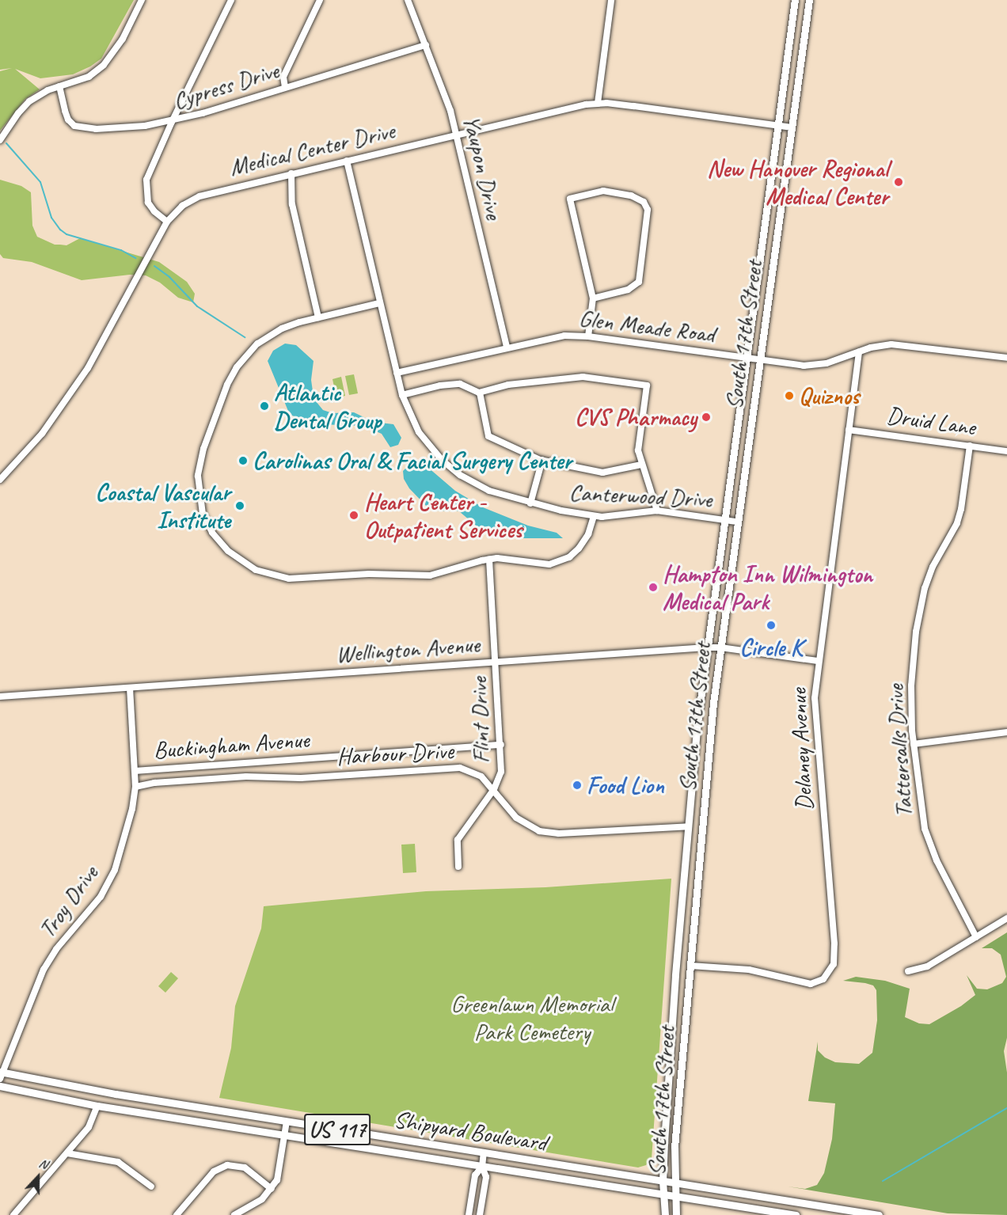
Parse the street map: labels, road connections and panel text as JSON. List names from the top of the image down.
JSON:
{
  "streets": {
    "main road": ["South 17th Street", "US 117", "Shipyard Boulevard"],
    "street": [
      "Cypress Drive",
      "Medical Center Drive",
      "Yaupon Drive",
      "Glen Meade Road",
      "Druid Lane",
      "Canterwood Drive",
      "Wellington Avenue",
      "Flint Drive",
      "Buckingham Avenue",
      "Delaney Avenue",
      "Tattersalls Drive",
      "Harbour Drive",
      "Troy Drive"
    ]
  },
  "crossings": [
    ["Cypress Drive", "Yaupon Drive"],
    ["Medical Center Drive", "Yaupon Drive"],
    ["Medical Center Drive", "South 17th Street"],
    ["Medical Center Drive", "Canterwood Drive"],
    ["Yaupon Drive", "Glen Meade Road"],
    ["Glen Meade Road", "South 17th Street"],
    ["Glen Meade Road", "Canterwood Drive"],
    ["Glen Meade Road", "Delaney Avenue"],
    ["South 17th Street", "Canterwood Drive"],
    ["South 17th Street", "Wellington Avenue"],
    ["South 17th Street", "Delaney Avenue"],
    ["South 17th Street", "Harbour Drive"],
    ["South 17th Street", "Shipyard Boulevard"],
    ["Druid Lane", "Delaney Avenue"],
    ["Druid Lane", "Tattersalls Drive"],
    ["Wellington Avenue", "Flint Drive"],
    ["Wellington Avenue", "Delaney Avenue"],
    ["Wellington Avenue", "Troy Drive"],
    ["Flint Drive", "Buckingham Avenue"],
    ["Flint Drive", "Harbour Drive"],
    ["Buckingham Avenue", "Troy Drive"],
    ["Harbour Drive", "Troy Drive"],
    ["Troy Drive", "Shipyard Boulevard"]
  ],
  "parks": ["Greenlawn Memorial Park Cemetery"],
  "places": [
    "New Hanover Regional Medical Center",
    "Quiznos",
    "Atlantic Dental Group",
    "CVS Pharmacy",
    "Carolinas Oral & Facial Surgery Center",
    "Coastal Vascular Institute",
    "Heart Center - Outpatient Services",
    "Hampton Inn Wilmington Medical Park",
    "Circle K",
    "Food Lion"
  ],
  "north": "top"
}
